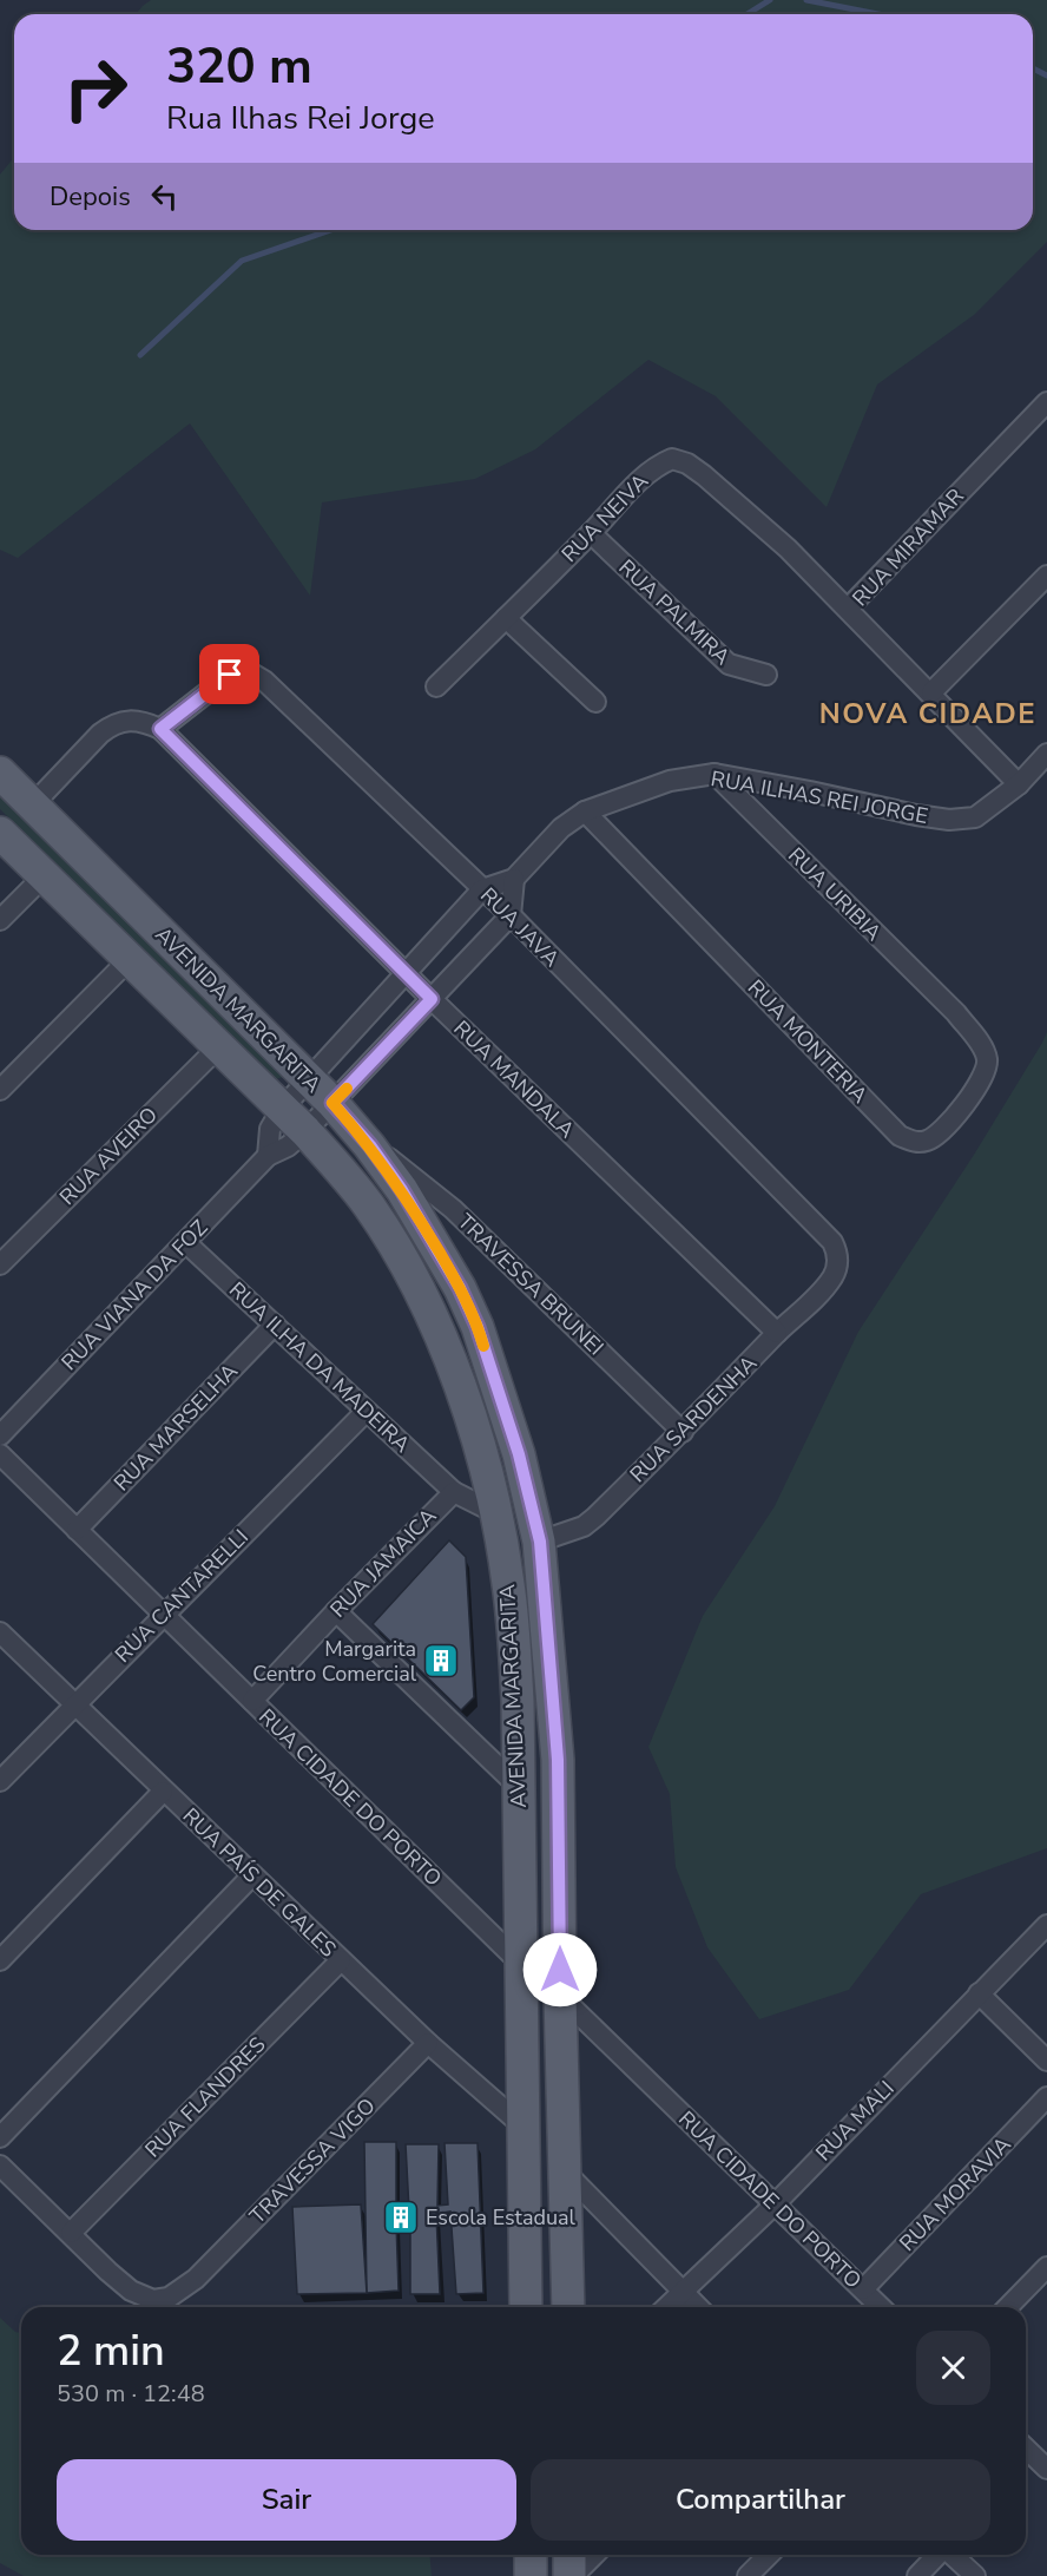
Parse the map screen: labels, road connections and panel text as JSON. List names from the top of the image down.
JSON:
{
  "streets": {
    "main road": ["AVENIDA MARGARITA"],
    "street": [
      "RUA NEIVA",
      "RUA MIRAMAR",
      "RUA PALMIRA",
      "RUA ILHAS REI JORGE",
      "RUA URIBIA",
      "RUA JAVA",
      "RUA MONTERIA",
      "RUA MANDALA",
      "RUA AVEIRO",
      "TRAVESSA BRUNEI",
      "RUA VIANA DA FOZ",
      "RUA ILHA DA MADEIRA",
      "RUA SARDENHA",
      "RUA MARSELHA",
      "RUA JAMAICA",
      "RUA CANTARELLI",
      "RUA CIDADE DO PORTO",
      "RUA PAÍS DE GALES",
      "RUA FLANDRES",
      "RUA MALI",
      "TRAVESSA VIGO",
      "RUA MORAVIA"
    ]
  },
  "crossings": [
    ["RUA NEIVA", "RUA MIRAMAR"],
    ["RUA NEIVA", "RUA PALMIRA"],
    ["RUA MIRAMAR", "RUA ILHAS REI JORGE"],
    ["RUA ILHAS REI JORGE", "RUA URIBIA"],
    ["RUA ILHAS REI JORGE", "RUA MONTERIA"],
    ["RUA URIBIA", "RUA MONTERIA"],
    ["RUA JAVA", "RUA MANDALA"],
    ["RUA JAVA", "RUA SARDENHA"],
    ["AVENIDA MARGARITA", "RUA MANDALA"],
    ["AVENIDA MARGARITA", "RUA AVEIRO"],
    ["AVENIDA MARGARITA", "TRAVESSA BRUNEI"],
    ["AVENIDA MARGARITA", "RUA VIANA DA FOZ"],
    ["AVENIDA MARGARITA", "RUA SARDENHA"],
    ["AVENIDA MARGARITA", "RUA JAMAICA"],
    ["AVENIDA MARGARITA", "RUA CIDADE DO PORTO"],
    ["AVENIDA MARGARITA", "RUA PAÍS DE GALES"],
    ["RUA MANDALA", "RUA SARDENHA"],
    ["TRAVESSA BRUNEI", "RUA SARDENHA"],
    ["RUA VIANA DA FOZ", "RUA ILHA DA MADEIRA"],
    ["RUA ILHA DA MADEIRA", "RUA MARSELHA"],
    ["RUA ILHA DA MADEIRA", "RUA JAMAICA"],
    ["RUA ILHA DA MADEIRA", "RUA CANTARELLI"],
    ["RUA MARSELHA", "RUA CIDADE DO PORTO"],
    ["RUA JAMAICA", "RUA CIDADE DO PORTO"],
    ["RUA CANTARELLI", "RUA CIDADE DO PORTO"],
    ["RUA CANTARELLI", "RUA PAÍS DE GALES"],
    ["RUA CIDADE DO PORTO", "RUA MALI"],
    ["RUA CIDADE DO PORTO", "RUA MORAVIA"],
    ["RUA PAÍS DE GALES", "RUA FLANDRES"],
    ["RUA PAÍS DE GALES", "TRAVESSA VIGO"],
    ["RUA FLANDRES", "TRAVESSA VIGO"]
  ],
  "districts": ["NOVA CIDADE"],
  "places": {
    "building": ["Margarita Centro Comercial", "Escola Estadual"]
  },
  "page": {
    "turn": ["320 m", "Rua Ilhas Rei Jorge"],
    "then": "Depois",
    "heading": ["2 min", "530 m · 12:48"],
    "buttons": ["Sair", "Compartilhar"]
  }
}
